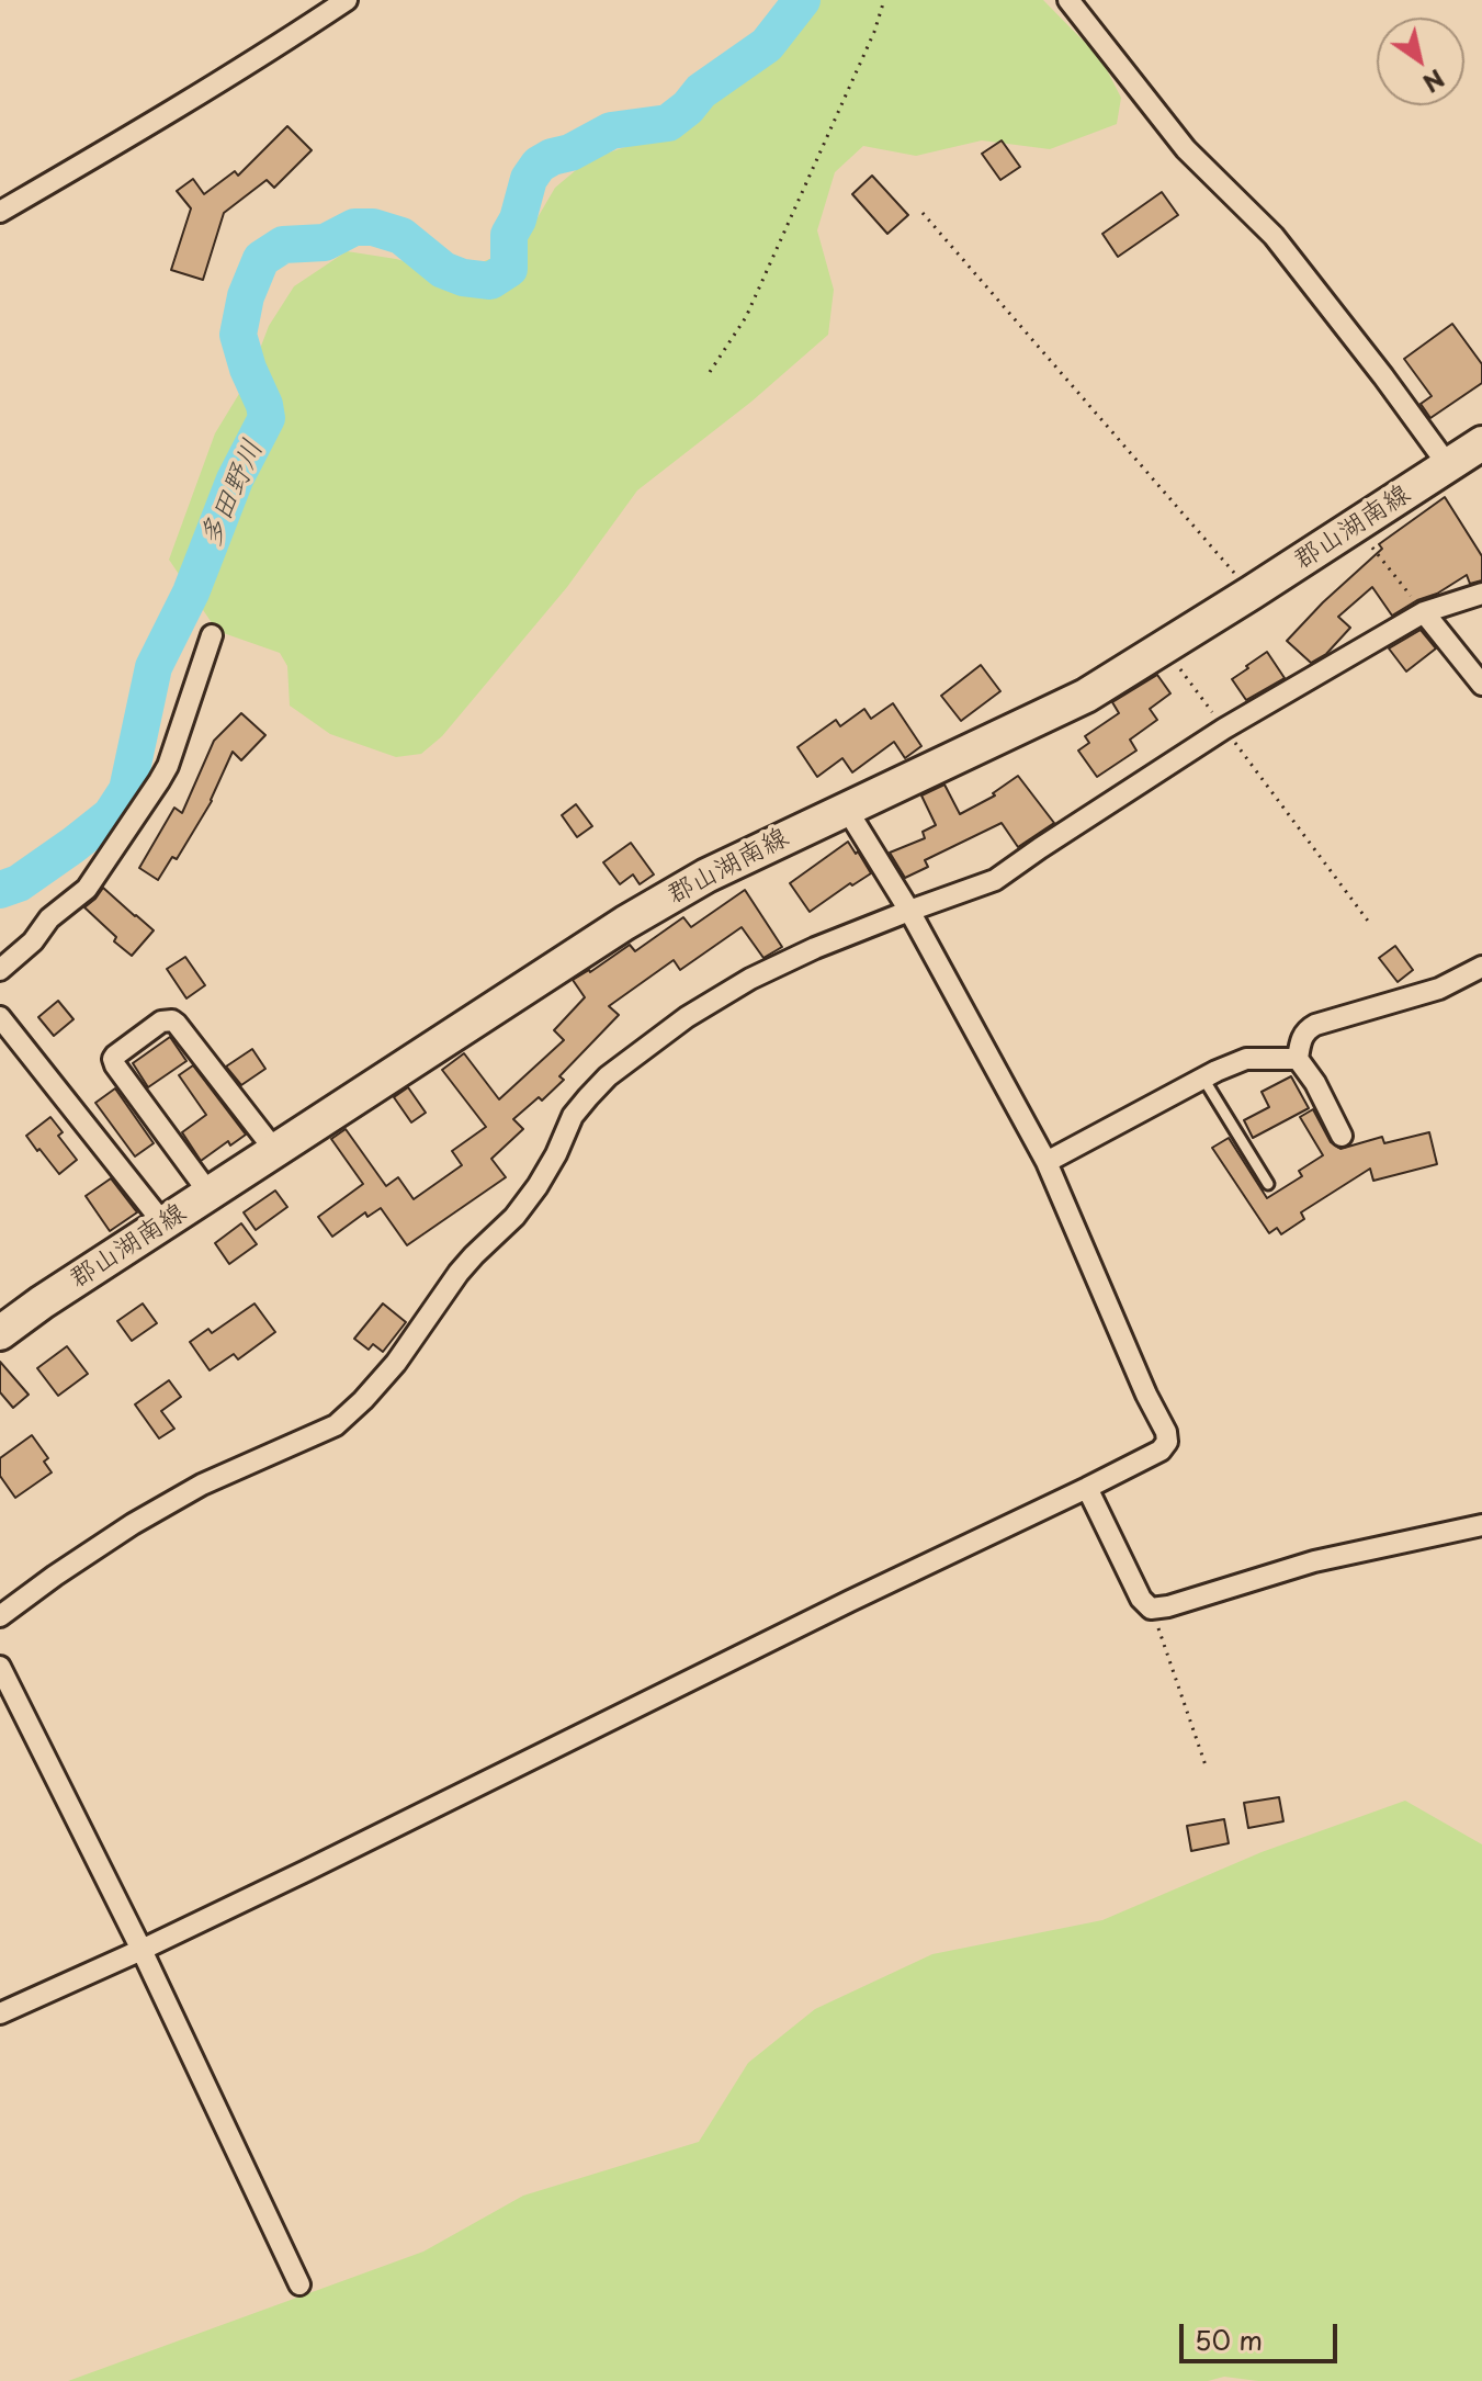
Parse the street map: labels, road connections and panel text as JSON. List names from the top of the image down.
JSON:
{
  "streets": {
    "main road": ["郡山湖南線"]
  },
  "water": ["多田野川"],
  "scale_bar": "50 m",
  "north": "bottom right"
}
